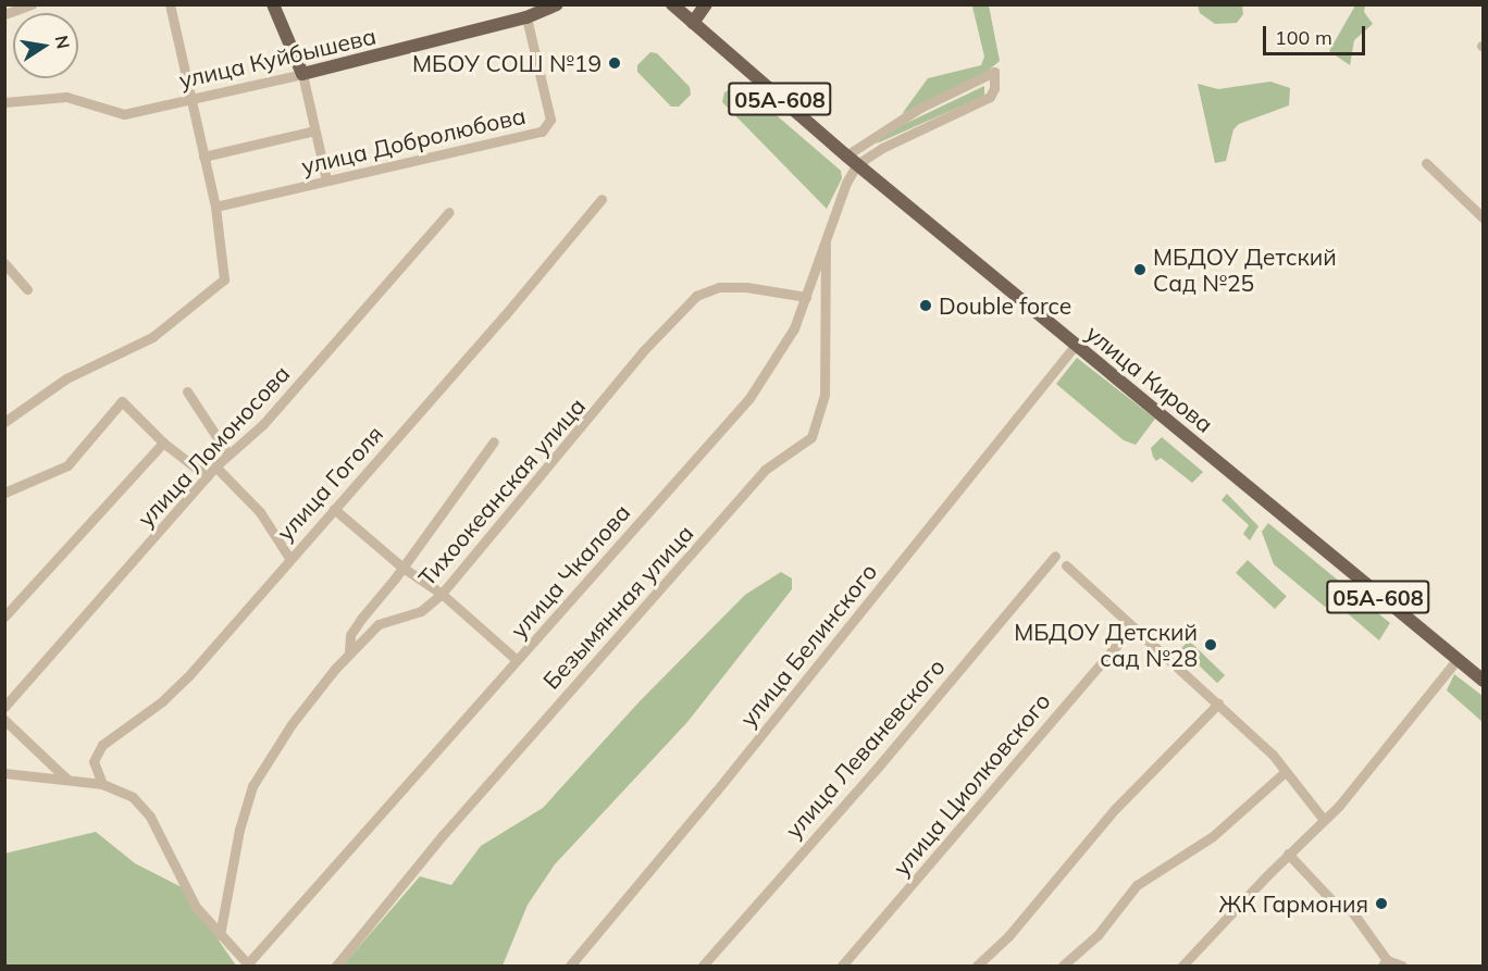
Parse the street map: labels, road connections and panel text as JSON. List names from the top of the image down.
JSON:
{
  "streets": {
    "main road": ["улица Куйбышева", "05А-608", "улица Кирова"],
    "street": [
      "улица Добролюбова",
      "улица Ломоносова",
      "улица Гоголя",
      "Тихоокеанская улица",
      "улица Чкалова",
      "Безымянная улица",
      "улица Белинского",
      "улица Леваневского",
      "улица Циолковского"
    ]
  },
  "crossings": [
    ["улица Куйбышева", "улица Добролюбова"],
    ["улица Кирова", "улица Чкалова"],
    ["улица Кирова", "улица Белинского"],
    ["Тихоокеанская улица", "улица Чкалова"],
    ["улица Чкалова", "Безымянная улица"]
  ],
  "places": [
    "МБОУ СОШ №19",
    "МБДОУ Детский Сад №25",
    "Double force",
    "МБДОУ Детский сад №28",
    "ЖК Гармония"
  ],
  "scale_bar": "100 m",
  "north": "right"
}
